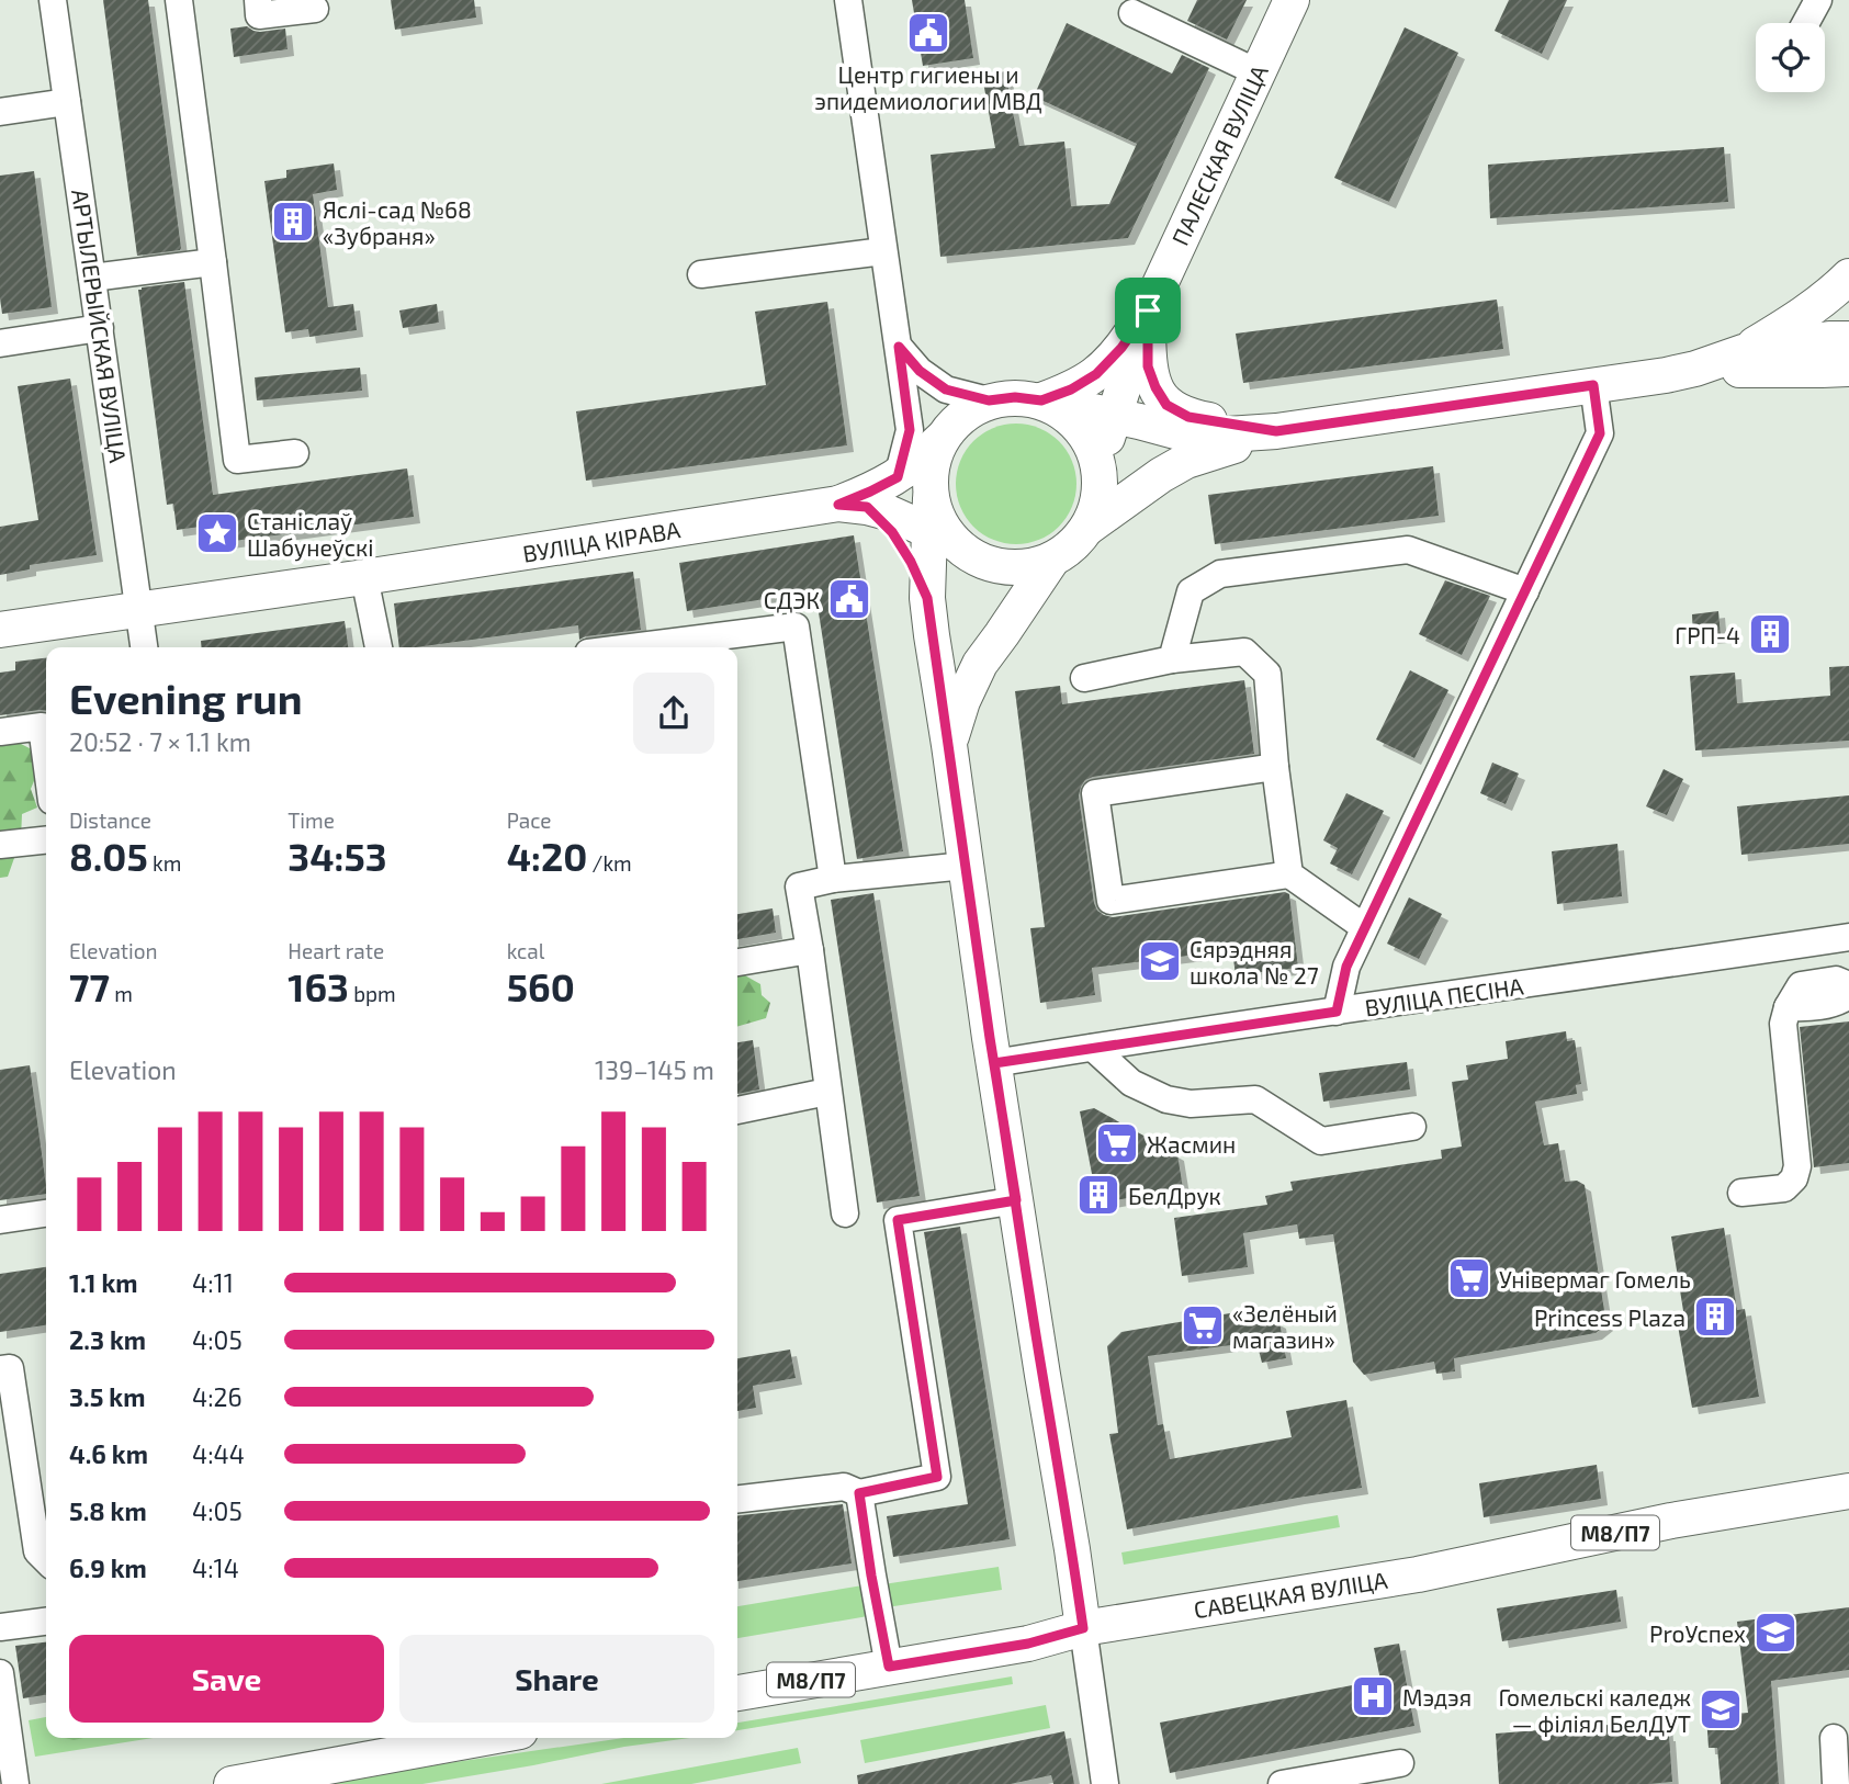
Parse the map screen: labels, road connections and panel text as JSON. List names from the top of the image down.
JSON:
{
  "streets": {
    "main road": [
      "ПАЛЕСКАЯ ВУЛІЦА",
      "ВУЛІЦА КІРАВА",
      "М8/П7",
      "САВЕЦКАЯ ВУЛІЦА"
    ],
    "street": ["АРТЫЛЕРЫЙСКАЯ ВУЛІЦА", "ВУЛІЦА ПЕСІНА"]
  },
  "crossings": [
    ["ПАЛЕСКАЯ ВУЛІЦА", "ВУЛІЦА КІРАВА"],
    ["АРТЫЛЕРЫЙСКАЯ ВУЛІЦА", "ВУЛІЦА КІРАВА"]
  ],
  "places": {
    "public building": ["Центр гигиены и эпидемиологии МВД", "СДЭК"],
    "building": [
      "Яслі-сад №68 «Зубраня»",
      "ГРП-4",
      "БелДрук",
      "Princess Plaza"
    ],
    "place": ["Станіслаў Шабунеўскі"],
    "school or university": ["Сярэдняя школа № 27", "ProУспех", "Гомельскі каледж — філіял БелДУТ"],
    "supermarket": ["Жасмин", "Універмаг Гомель", "«Зелёный магазин»"],
    "hospital": ["Мэдэя"]
  },
  "page": {
    "heading": ["Evening run", "20:52 · 7 × 1.1 km"],
    "stats": [
      ["Distance", "8.05 km"],
      ["Time", "34:53"],
      ["Pace", "4:20 /km"],
      ["Elevation", "77 m"],
      ["Heart rate", "163 bpm"],
      ["kcal", "560"]
    ],
    "chart": ["Elevation", "139–145 m"],
    "list": [
      {
        "name": "1.1 km",
        "note": "4:11"
      },
      {
        "name": "2.3 km",
        "note": "4:05"
      },
      {
        "name": "3.5 km",
        "note": "4:26"
      },
      {
        "name": "4.6 km",
        "note": "4:44"
      },
      {
        "name": "5.8 km",
        "note": "4:05"
      },
      {
        "name": "6.9 km",
        "note": "4:14"
      }
    ],
    "buttons": ["Save", "Share"]
  }
}
